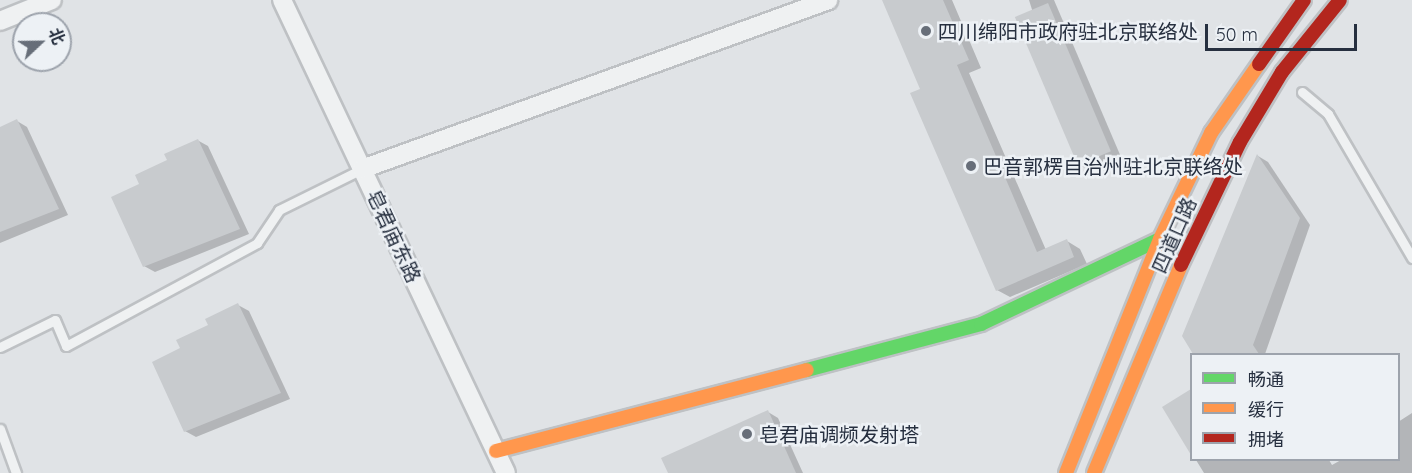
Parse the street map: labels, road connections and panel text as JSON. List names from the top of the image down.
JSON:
{
  "streets": {
    "street": ["四道口路", "皂君庙东路"]
  },
  "places": ["四川绵阳市政府驻北京联络处", "巴音郭楞自治州驻北京联络处", "皂君庙调频发射塔"],
  "legend": ["畅通", "缓行", "拥堵"],
  "scale_bar": "50 m",
  "north": "right"
}
